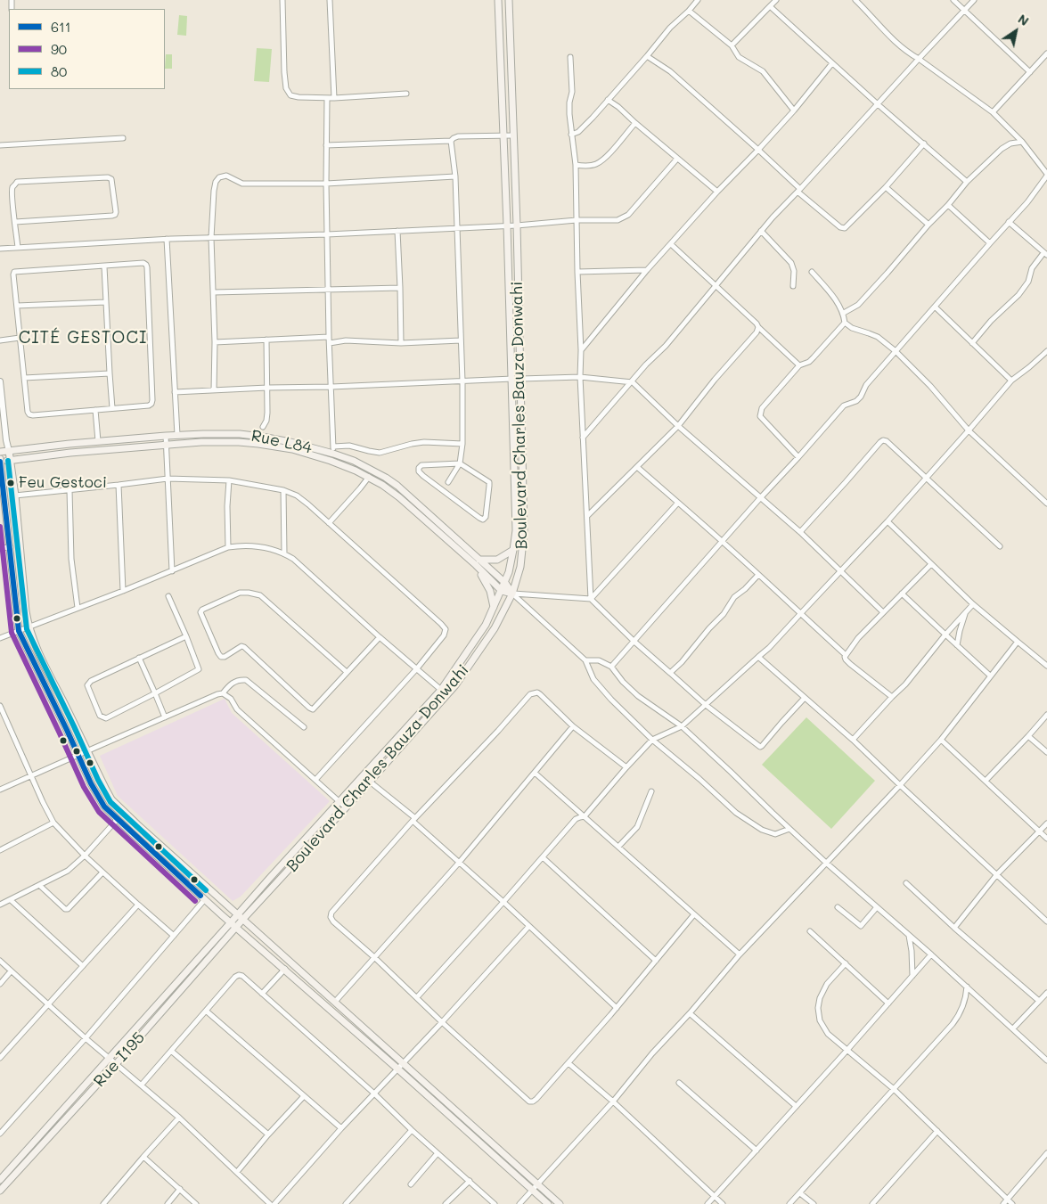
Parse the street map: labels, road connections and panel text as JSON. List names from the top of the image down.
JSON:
{
  "streets": {
    "main road": ["Boulevard Charles Bauza Donwahi", "Rue L84", "Rue I195"]
  },
  "crossings": [
    ["Boulevard Charles Bauza Donwahi", "Rue L84"]
  ],
  "districts": ["CITÉ GESTOCI"],
  "places": ["Feu Gestoci"],
  "lines": ["transit line 80", "transit line 611", "transit line 90"],
  "legend": ["611", "90", "80"],
  "north": "top right"
}
